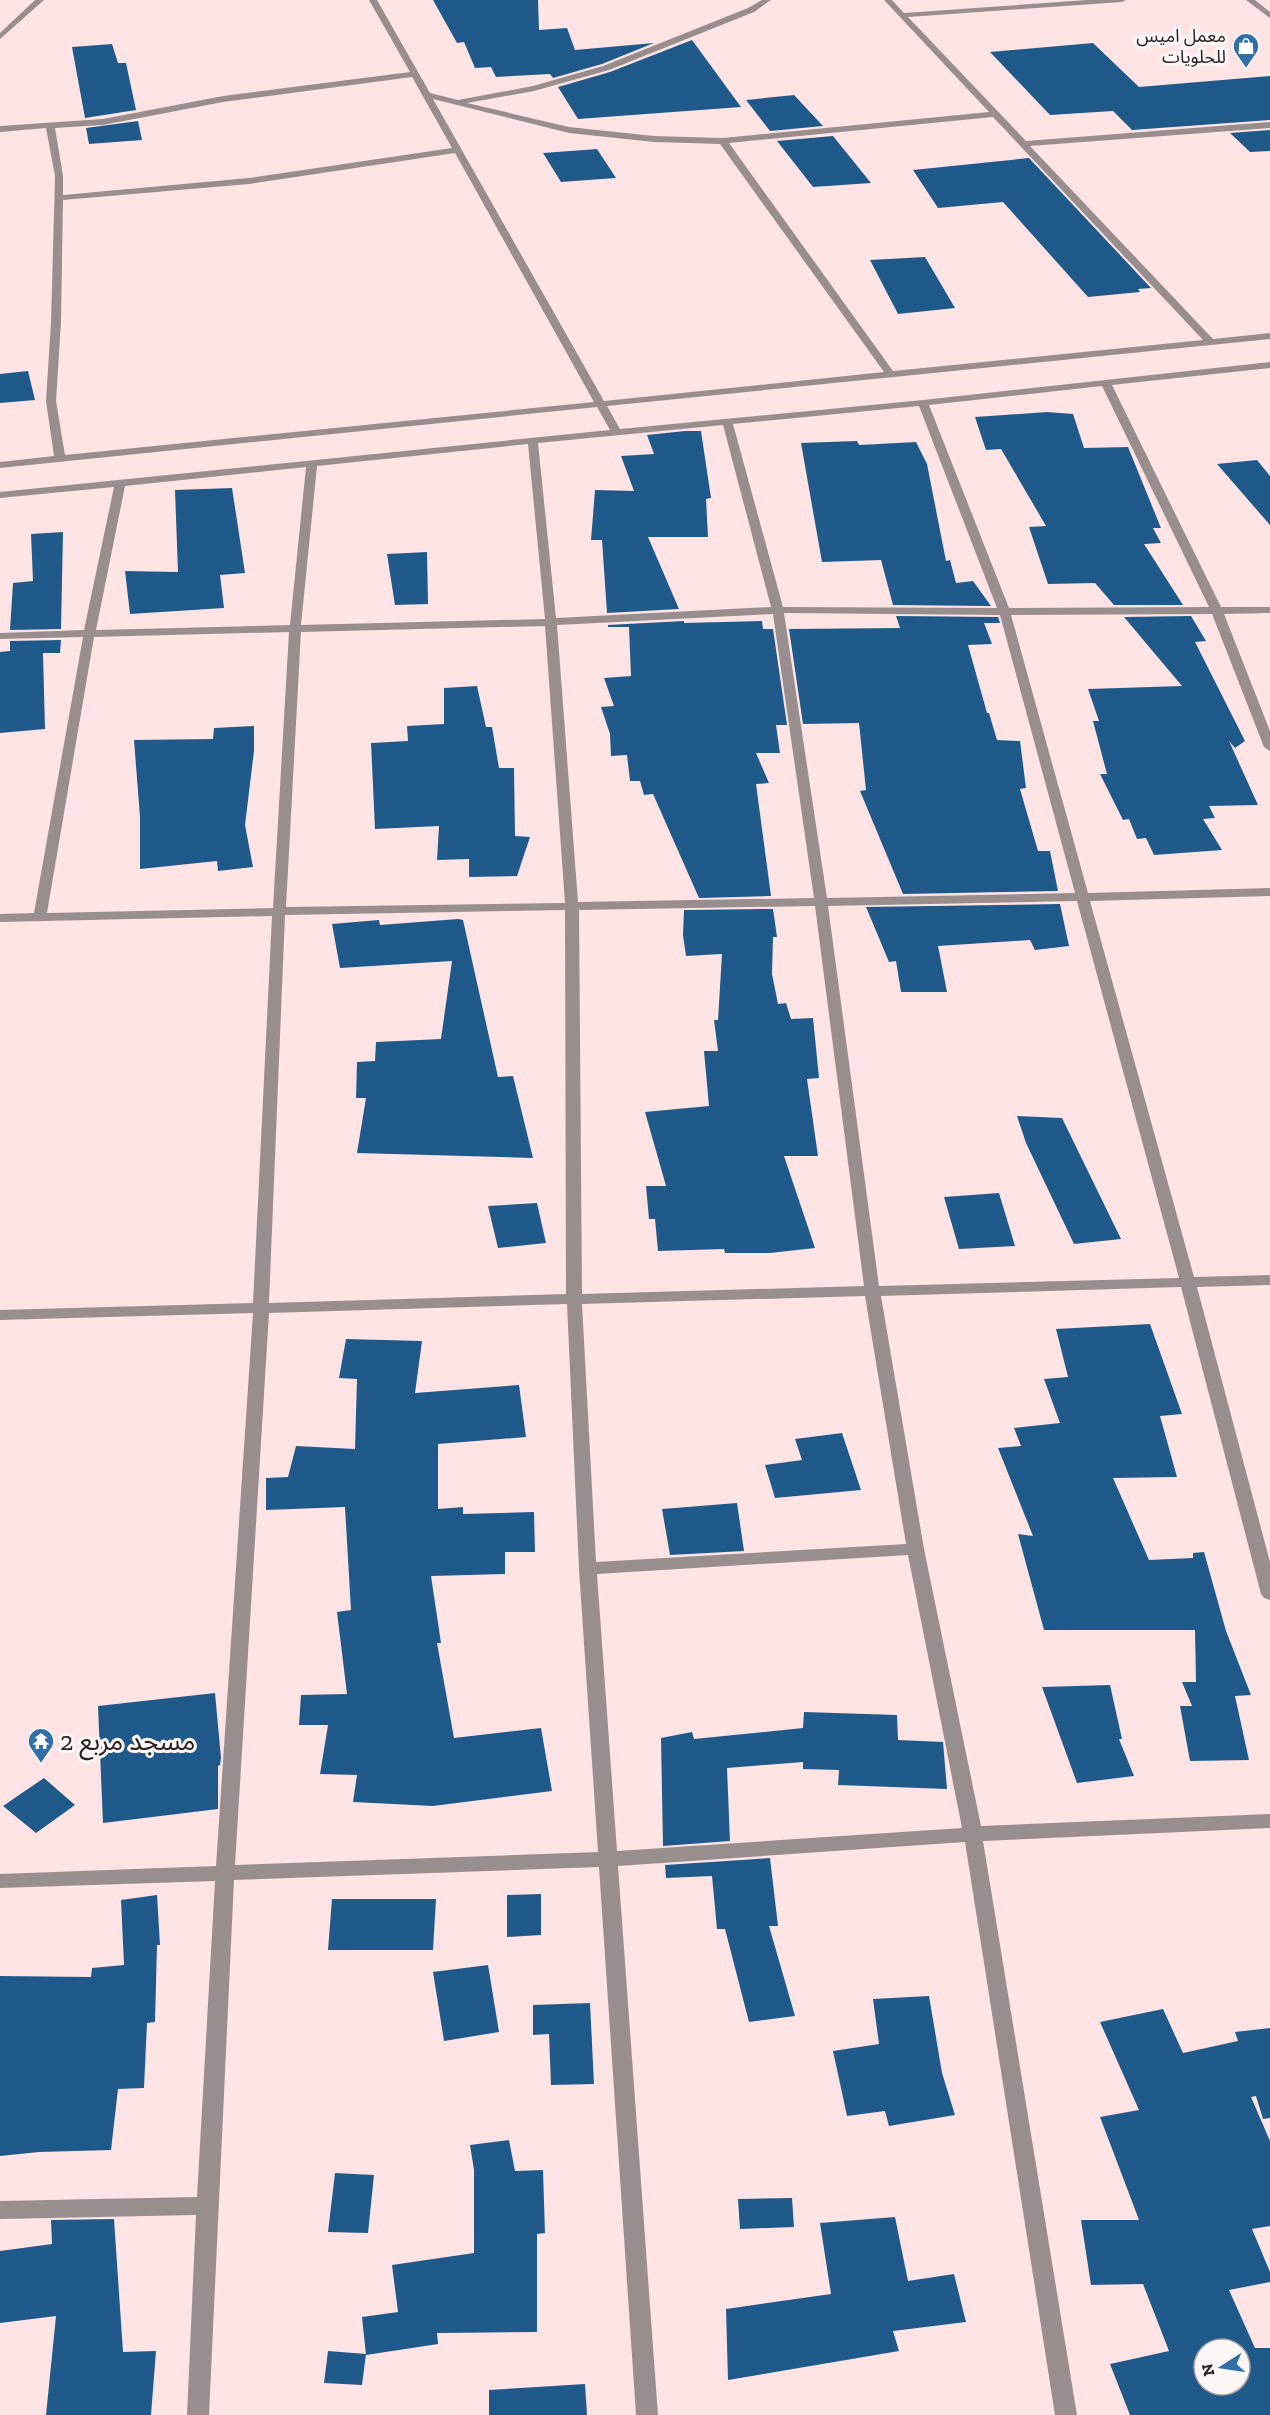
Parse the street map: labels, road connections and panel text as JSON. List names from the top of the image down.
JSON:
{
  "places": {
    "shop": ["معمل اميس للحلويات"],
    "temple": ["مسجد مربع 2"]
  },
  "north": "left"
}
